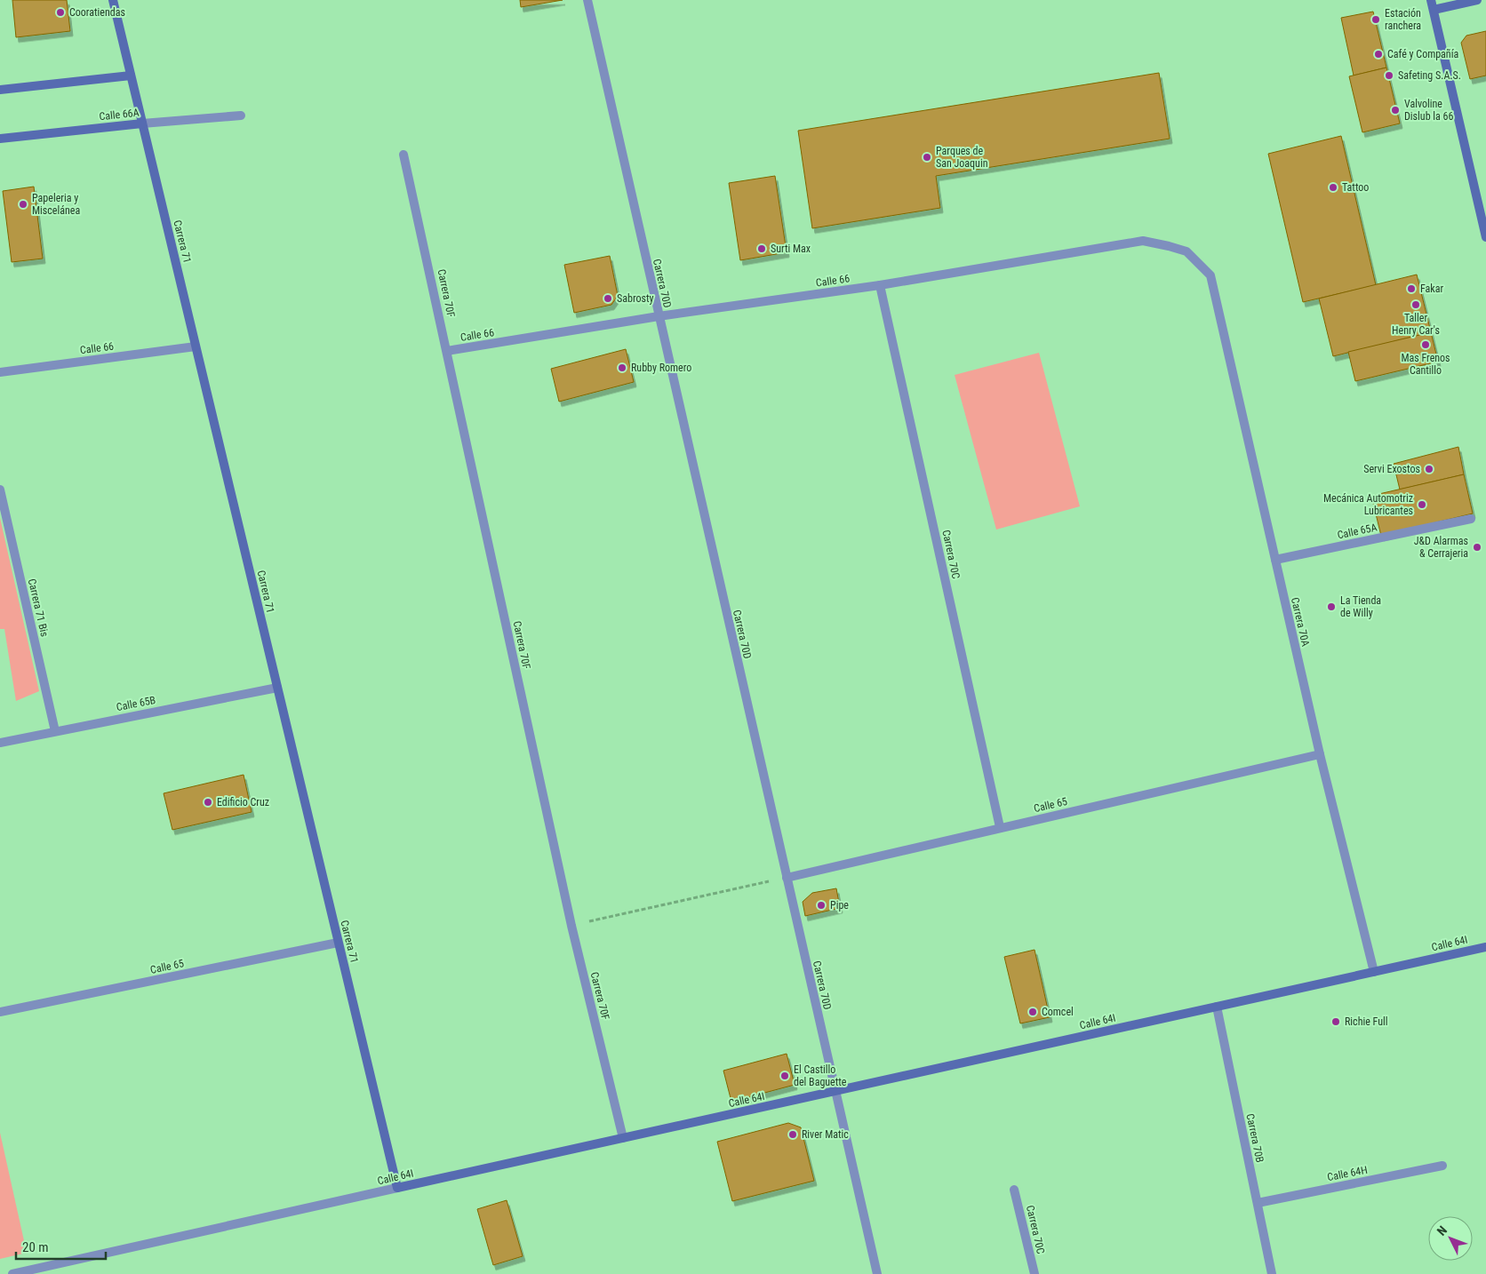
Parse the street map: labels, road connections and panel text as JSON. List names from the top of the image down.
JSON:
{
  "streets": {
    "street": [
      "Calle 66A",
      "Carrera 71",
      "Calle 66",
      "Carrera 70D",
      "Carrera 70F",
      "Calle 65A",
      "Carrera 70C",
      "Carrera 71 Bis",
      "Carrera 70A",
      "Calle 65B",
      "Calle 65",
      "Calle 64I",
      "Carrera 70B",
      "Calle 64H"
    ]
  },
  "crossings": [
    ["Calle 66A", "Carrera 71"],
    ["Carrera 71", "Calle 66"],
    ["Carrera 71", "Calle 65B"],
    ["Carrera 71", "Calle 65"],
    ["Carrera 71", "Calle 64I"],
    ["Calle 66", "Carrera 70D"],
    ["Calle 66", "Carrera 70F"],
    ["Calle 66", "Carrera 70C"],
    ["Calle 66", "Carrera 70A"],
    ["Carrera 70D", "Calle 65"],
    ["Carrera 70D", "Calle 64I"],
    ["Carrera 70F", "Calle 64I"],
    ["Calle 65A", "Carrera 70A"],
    ["Carrera 70C", "Calle 65"],
    ["Carrera 71 Bis", "Calle 65B"],
    ["Carrera 70A", "Calle 65"],
    ["Carrera 70A", "Calle 64I"],
    ["Calle 64I", "Carrera 70B"],
    ["Carrera 70B", "Calle 64H"]
  ],
  "places": [
    "Cooratiendas",
    "Estación ranchera",
    "Café y Compañía",
    "Safeting S.A.S.",
    "Valvoline Dislub la 66",
    "Parques de San Joaquin",
    "Tattoo",
    "Papeleria y Miscelánea",
    "Surti Max",
    "Fakar",
    "Sabrosty",
    "Taller Henry Car's",
    "Mas Frenos Cantillo",
    "Rubby Romero",
    "Servi Exostos",
    "Mecánica Automotriz Lubricantes",
    "J&D Alarmas & Cerrajeria",
    "La Tienda de Willy",
    "Edificio Cruz",
    "Pipe",
    "Comcel",
    "Richie Full",
    "El Castillo del Baguette",
    "River Matic"
  ],
  "scale_bar": "20 m",
  "north": "top left"
}
